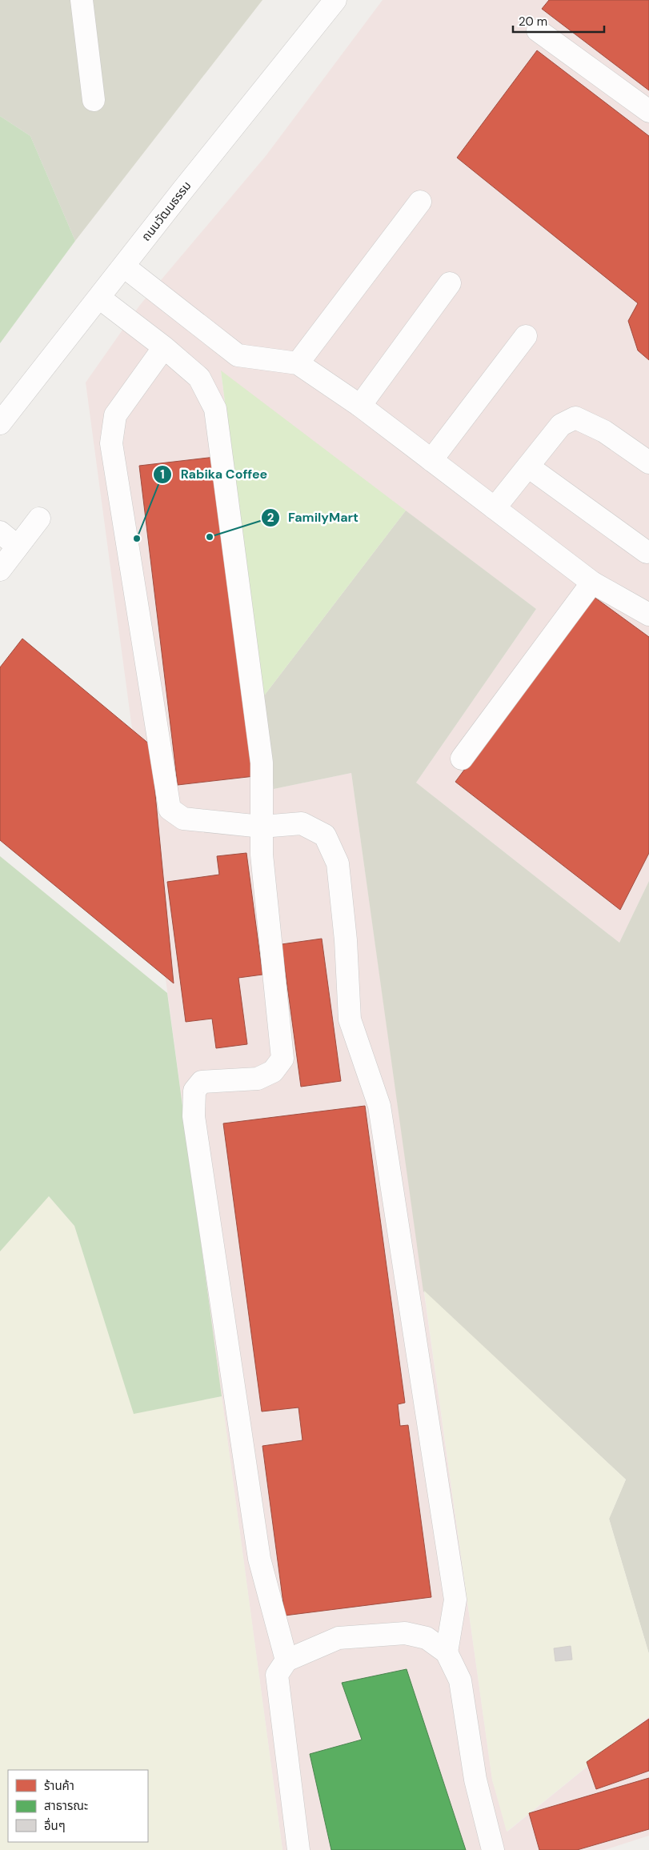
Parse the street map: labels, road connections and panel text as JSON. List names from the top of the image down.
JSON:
{
  "streets": {
    "street": ["ถนนวัฒนธรรม"]
  },
  "places": ["FamilyMart", "Rabika Coffee"],
  "legend": ["ร้านค้า", "สาธารณะ", "อื่นๆ"],
  "scale_bar": "20 m"
}
